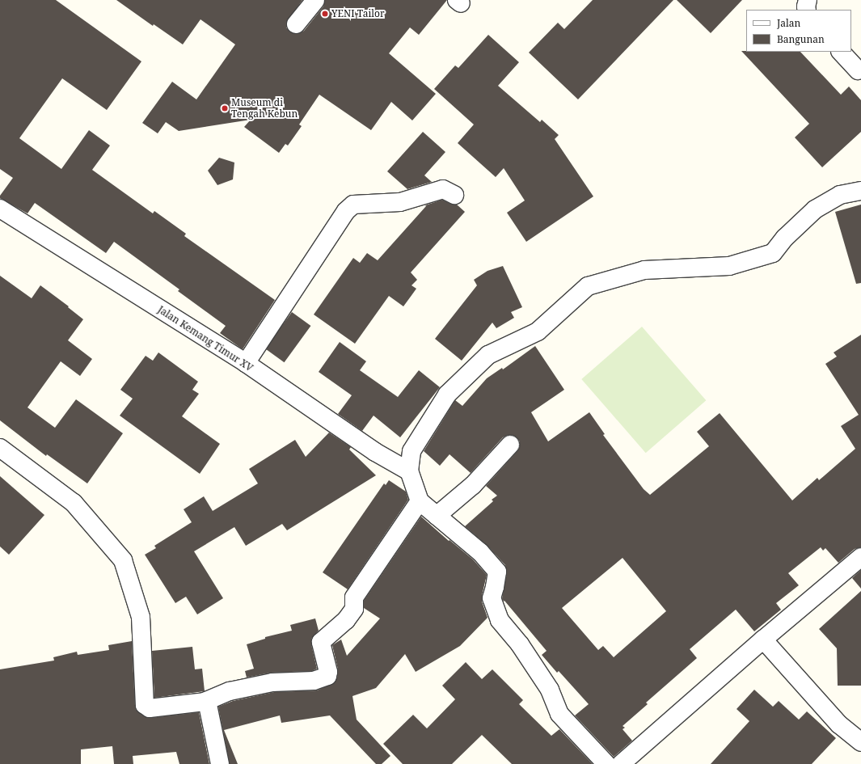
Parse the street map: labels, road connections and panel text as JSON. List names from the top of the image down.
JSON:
{
  "streets": {
    "street": ["Jalan Kemang Timur XV"]
  },
  "places": ["YENI Tailor", "Museum di Tengah Kebun"],
  "legend": ["Jalan", "Bangunan"]
}
